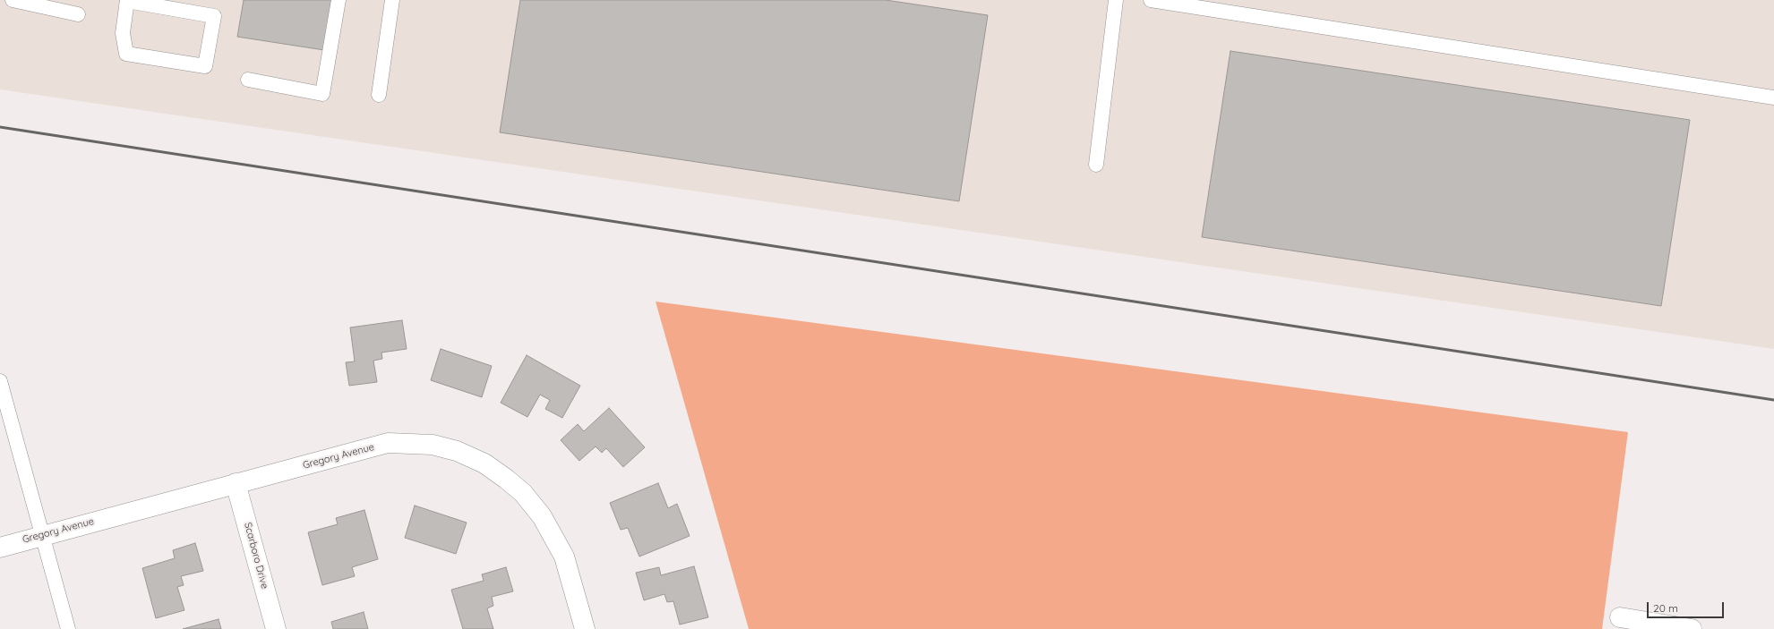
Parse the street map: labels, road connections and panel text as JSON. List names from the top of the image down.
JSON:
{
  "streets": {
    "street": ["Gregory Avenue", "Scarboro Drive"]
  },
  "crossings": [
    ["Gregory Avenue", "Scarboro Drive"]
  ],
  "scale_bar": "20 m"
}
